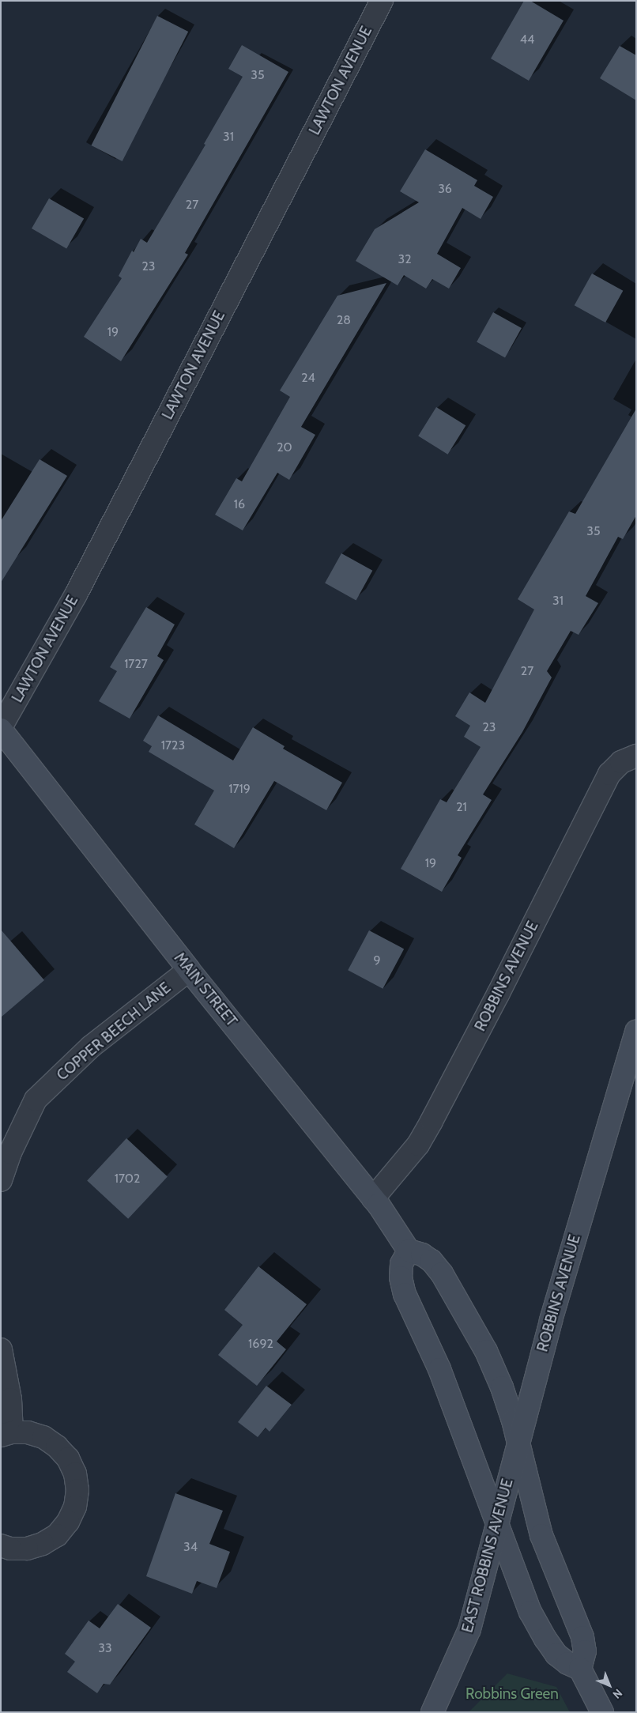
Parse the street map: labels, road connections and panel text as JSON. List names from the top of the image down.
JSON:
{
  "streets": {
    "main road": ["ROBBINS AVENUE", "MAIN STREET", "EAST ROBBINS AVENUE"],
    "street": ["LAWTON AVENUE", "COPPER BEECH LANE"]
  },
  "crossings": [
    ["LAWTON AVENUE", "MAIN STREET"],
    ["ROBBINS AVENUE", "MAIN STREET"],
    ["ROBBINS AVENUE", "EAST ROBBINS AVENUE"],
    ["MAIN STREET", "COPPER BEECH LANE"]
  ],
  "parks": ["Robbins Green"],
  "house_numbers": [
    "44",
    "35",
    "31",
    "36",
    "27",
    "32",
    "23",
    "28",
    "19",
    "24",
    "20",
    "16",
    "35",
    "31",
    "1727",
    "27",
    "23",
    "1723",
    "1719",
    "21",
    "19",
    "9",
    "1702",
    "1692",
    "34",
    "33"
  ],
  "north": "bottom right"
}
